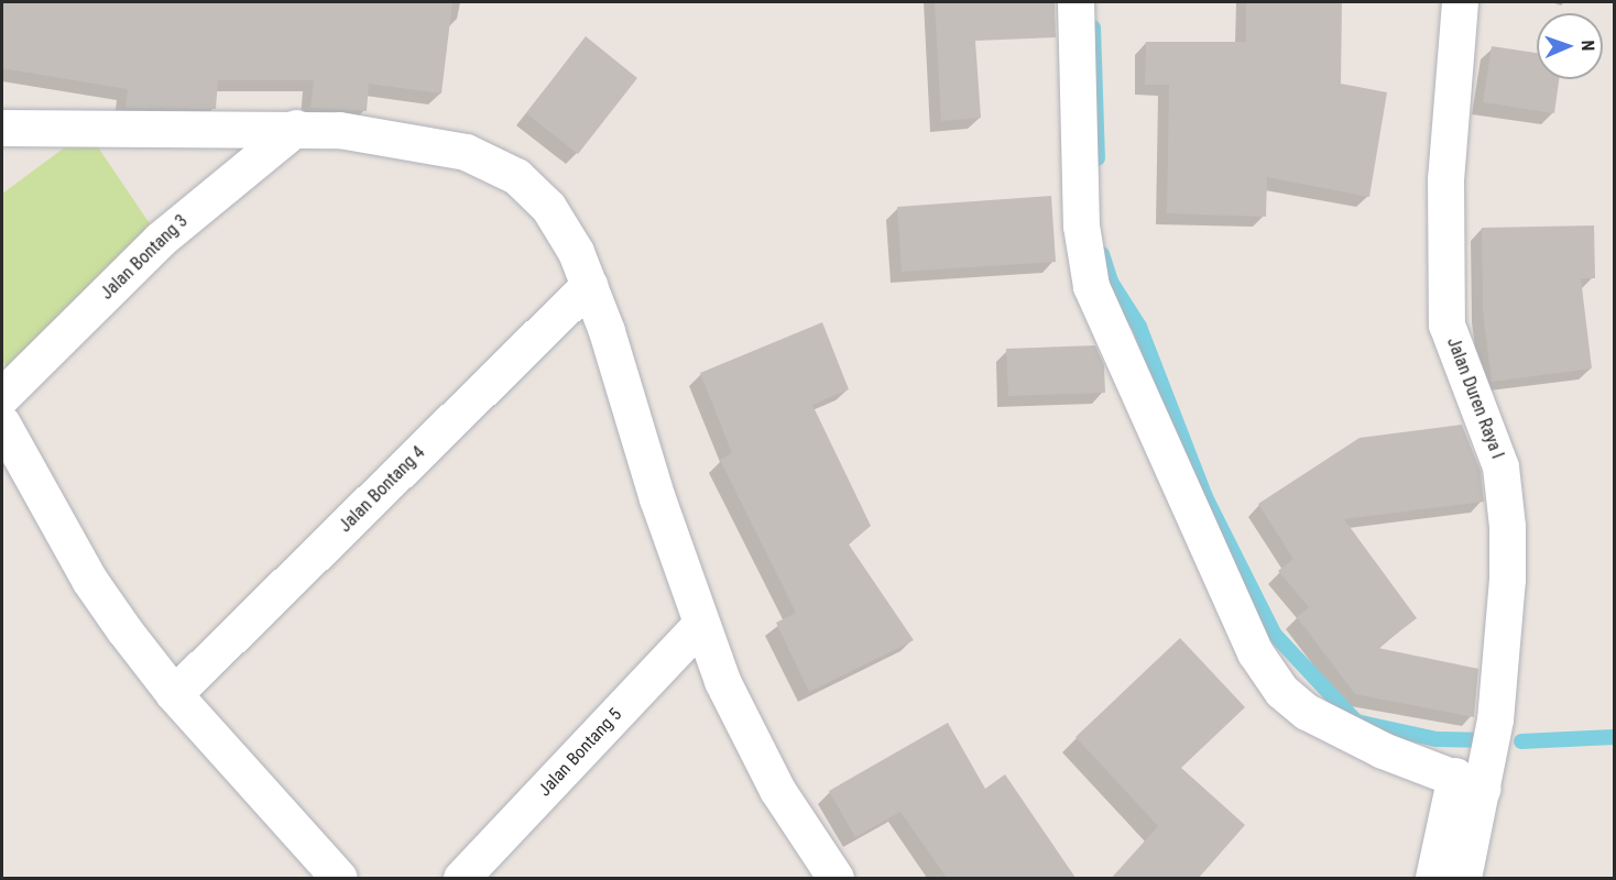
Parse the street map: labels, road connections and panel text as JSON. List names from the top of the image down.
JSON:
{
  "streets": {
    "street": [
      "Jalan Bontang 3",
      "Jalan Duren Raya I",
      "Jalan Bontang 4",
      "Jalan Bontang 5"
    ]
  },
  "north": "right"
}
